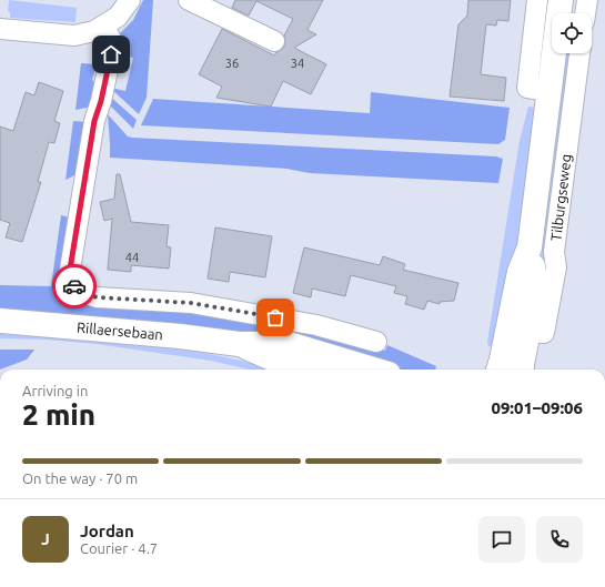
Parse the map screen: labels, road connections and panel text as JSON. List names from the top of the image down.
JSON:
{
  "streets": {
    "street": ["Tilburgseweg", "Rillaersebaan"]
  },
  "house_numbers": ["36", "34", "44"],
  "page": {
    "heading": ["2 min", "Arriving in", "09:01–09:06"],
    "panel": ["Jordan", "Courier · 4.7"],
    "bar": "On the way · 70 m",
    "round": "J"
  }
}
